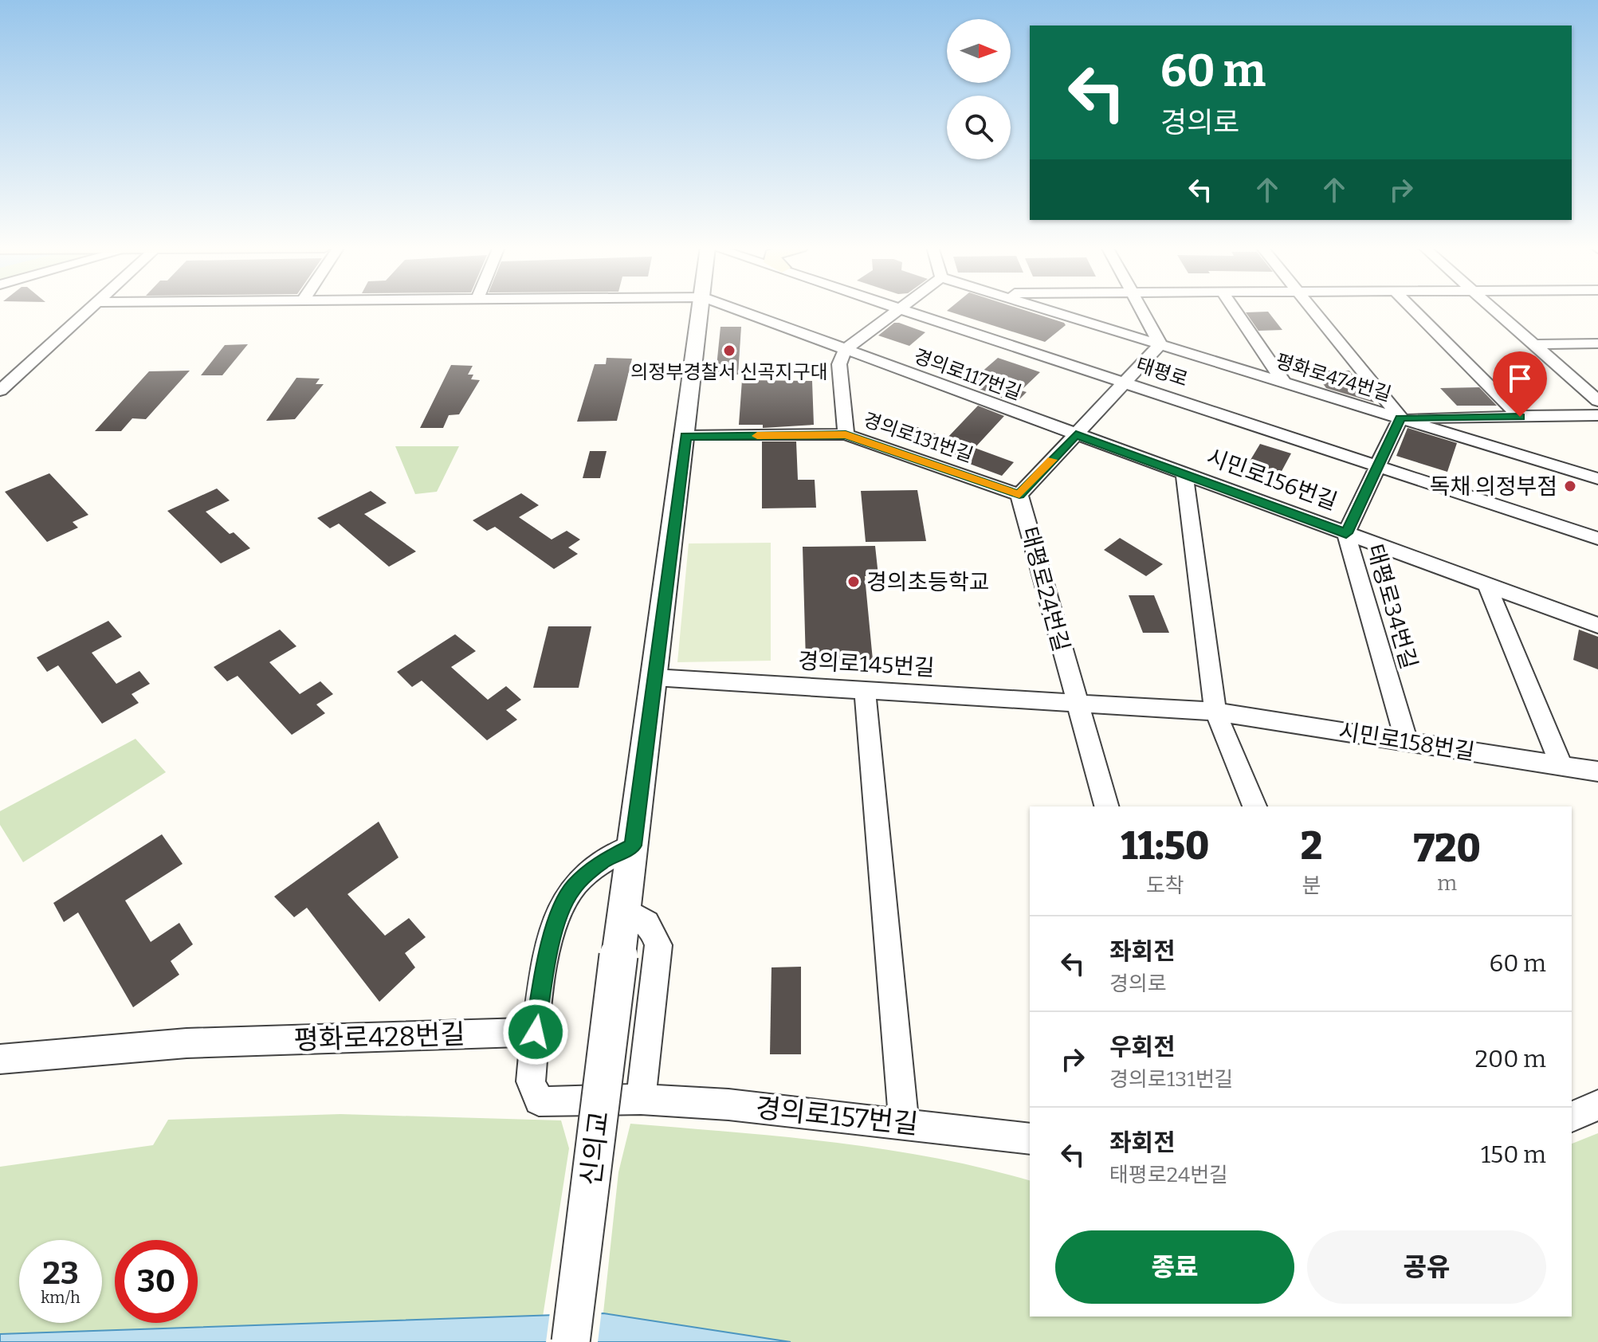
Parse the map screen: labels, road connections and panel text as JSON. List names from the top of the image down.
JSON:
{
  "streets": {
    "street": [
      "태평로",
      "경의로117번길",
      "평화로474번길",
      "경의로131번길",
      "시민로156번길",
      "태평로24번길",
      "태평로34번길",
      "경의로145번길",
      "시민로158번길",
      "평화로428번길",
      "경의로157번길",
      "신의교"
    ]
  },
  "crossings": [
    ["태평로", "태평로34번길"],
    ["경의로117번길", "시민로156번길"],
    ["평화로474번길", "태평로34번길"],
    ["경의로131번길", "태평로24번길"],
    ["경의로131번길", "신의교"],
    ["시민로156번길", "태평로34번길"],
    ["시민로156번길", "시민로158번길"],
    ["태평로24번길", "경의로145번길"],
    ["태평로24번길", "시민로158번길"],
    ["태평로34번길", "시민로158번길"],
    ["경의로145번길", "시민로158번길"],
    ["경의로145번길", "신의교"],
    ["평화로428번길", "경의로157번길"]
  ],
  "places": ["의정부경찰서 신곡지구대", "독채 의정부점", "경의초등학교"],
  "north": "right",
  "page": {
    "turn": ["60 m", "경의로"],
    "eta": [
      "11:50",
      "도착",
      "2",
      "분",
      "720",
      "m"
    ],
    "list": [
      {
        "name": "좌회전",
        "note": "경의로",
        "value": "60 m"
      },
      {
        "name": "우회전",
        "note": "경의로131번길",
        "value": "200 m"
      },
      {
        "name": "좌회전",
        "note": "태평로24번길",
        "value": "150 m"
      }
    ],
    "buttons": ["종료", "공유"],
    "speed": "23 km/h",
    "limit": "30"
  }
}
